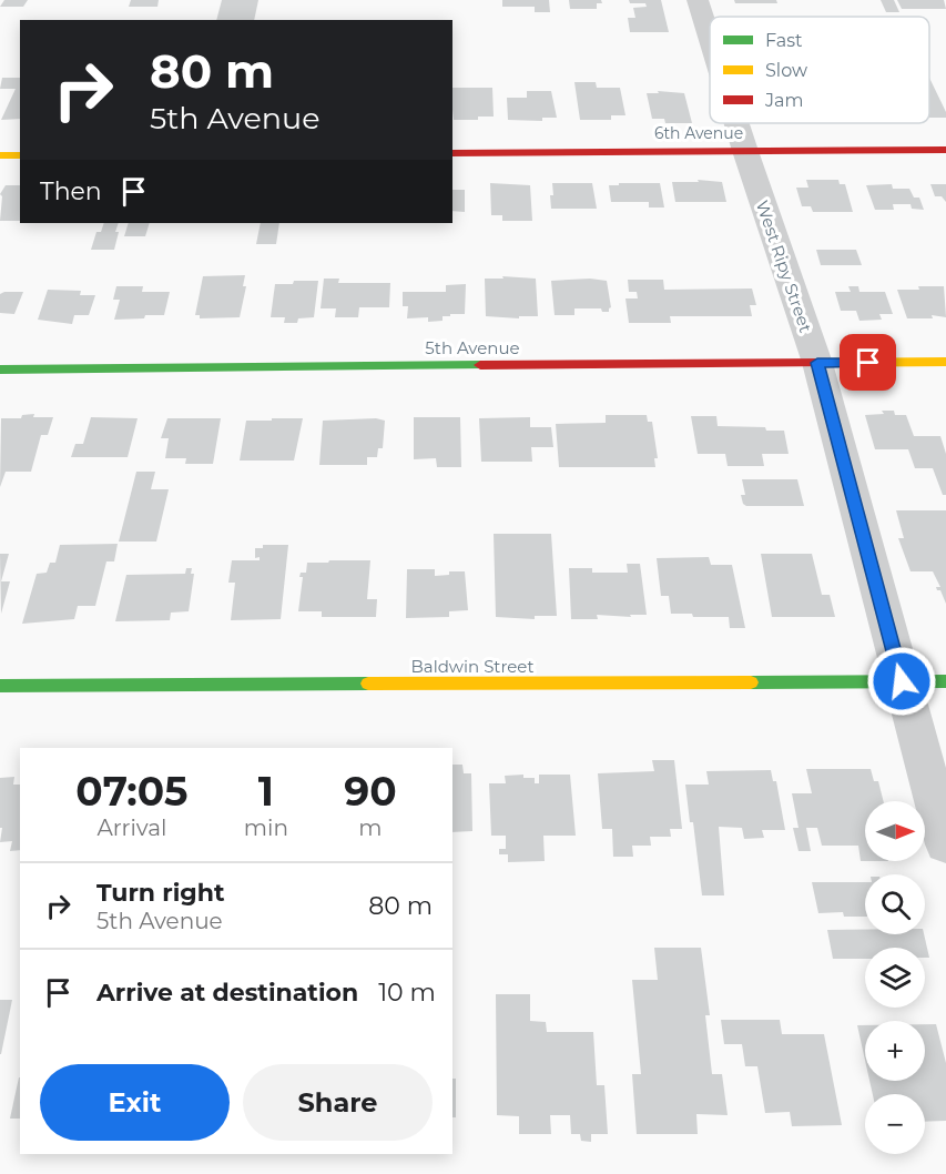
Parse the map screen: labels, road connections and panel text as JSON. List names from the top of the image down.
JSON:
{
  "streets": {
    "street": [
      "6th Avenue",
      "West Ripy Street",
      "5th Avenue",
      "Baldwin Street"
    ]
  },
  "crossings": [
    ["6th Avenue", "West Ripy Street"],
    ["West Ripy Street", "5th Avenue"],
    ["West Ripy Street", "Baldwin Street"]
  ],
  "legend": ["Fast", "Slow", "Jam"],
  "north": "right",
  "page": {
    "turn": ["80 m", "5th Avenue"],
    "then": "Then",
    "eta": [
      "07:05",
      "Arrival",
      "1",
      "min",
      "90",
      "m"
    ],
    "map_buttons": ["+", "−"],
    "list": [
      {
        "name": "Turn right",
        "note": "5th Avenue",
        "value": "80 m"
      },
      {
        "name": "Arrive at destination",
        "value": "10 m"
      }
    ],
    "buttons": ["Exit", "Share"]
  }
}
